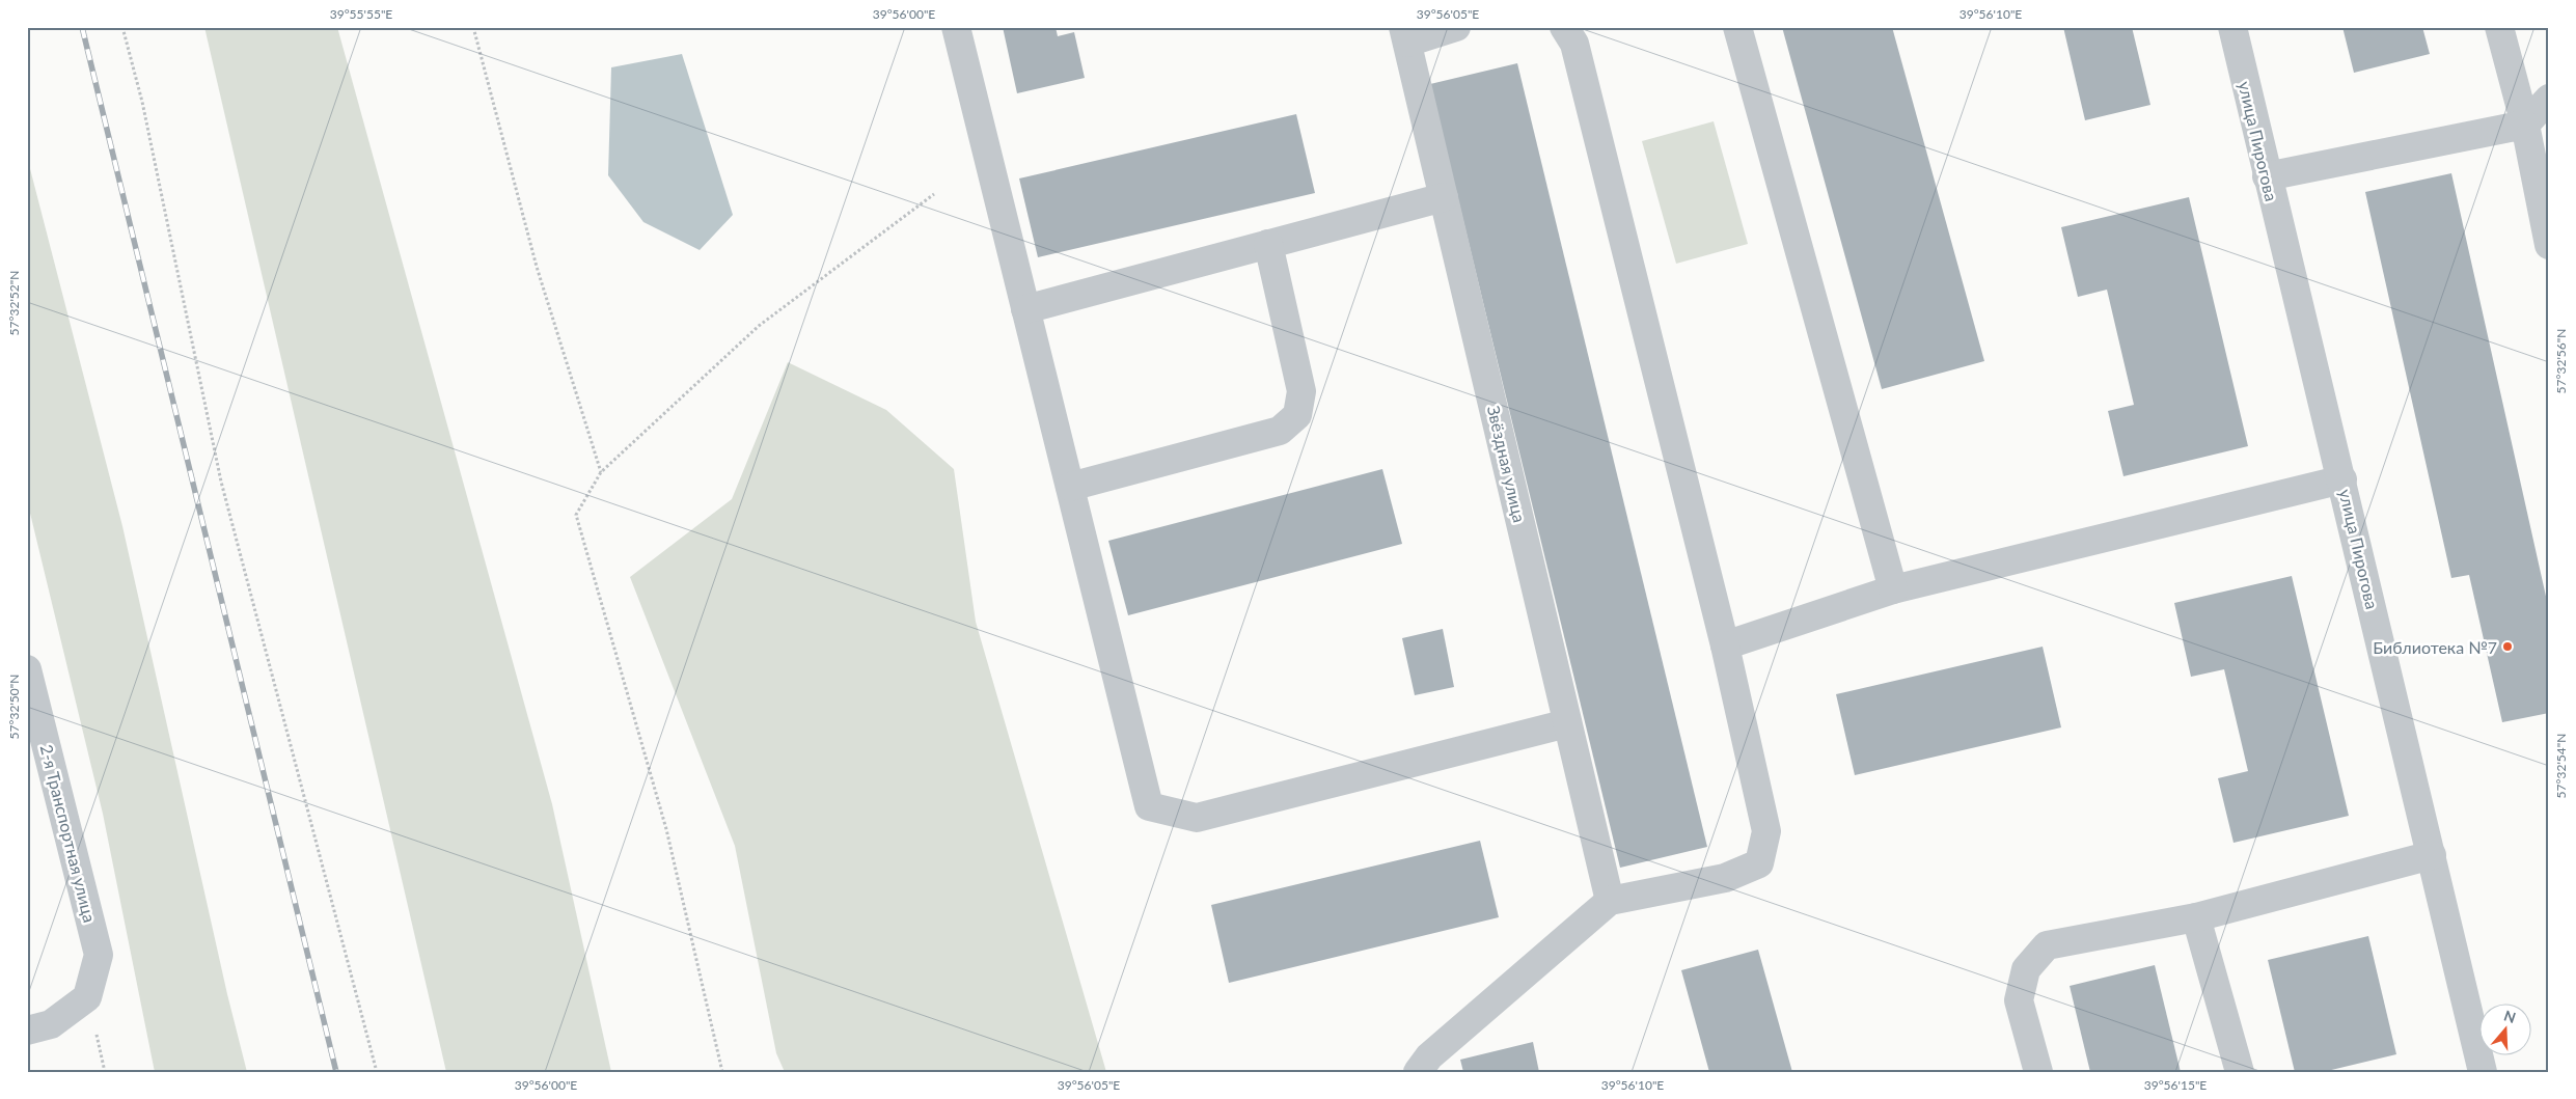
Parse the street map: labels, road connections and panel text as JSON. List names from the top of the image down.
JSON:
{
  "streets": {
    "street": ["улица Пирогова", "Звёздная улица", "2-я Транспортная улица"]
  },
  "places": ["Библиотека №7"],
  "north": "top",
  "coordinates": [
    "39°55'55\"E",
    "39°56'00\"E",
    "39°56'05\"E",
    "39°56'10\"E",
    "57°32'52\"N",
    "57°32'56\"N",
    "57°32'50\"N",
    "57°32'54\"N",
    "39°56'15\"E"
  ]
}
